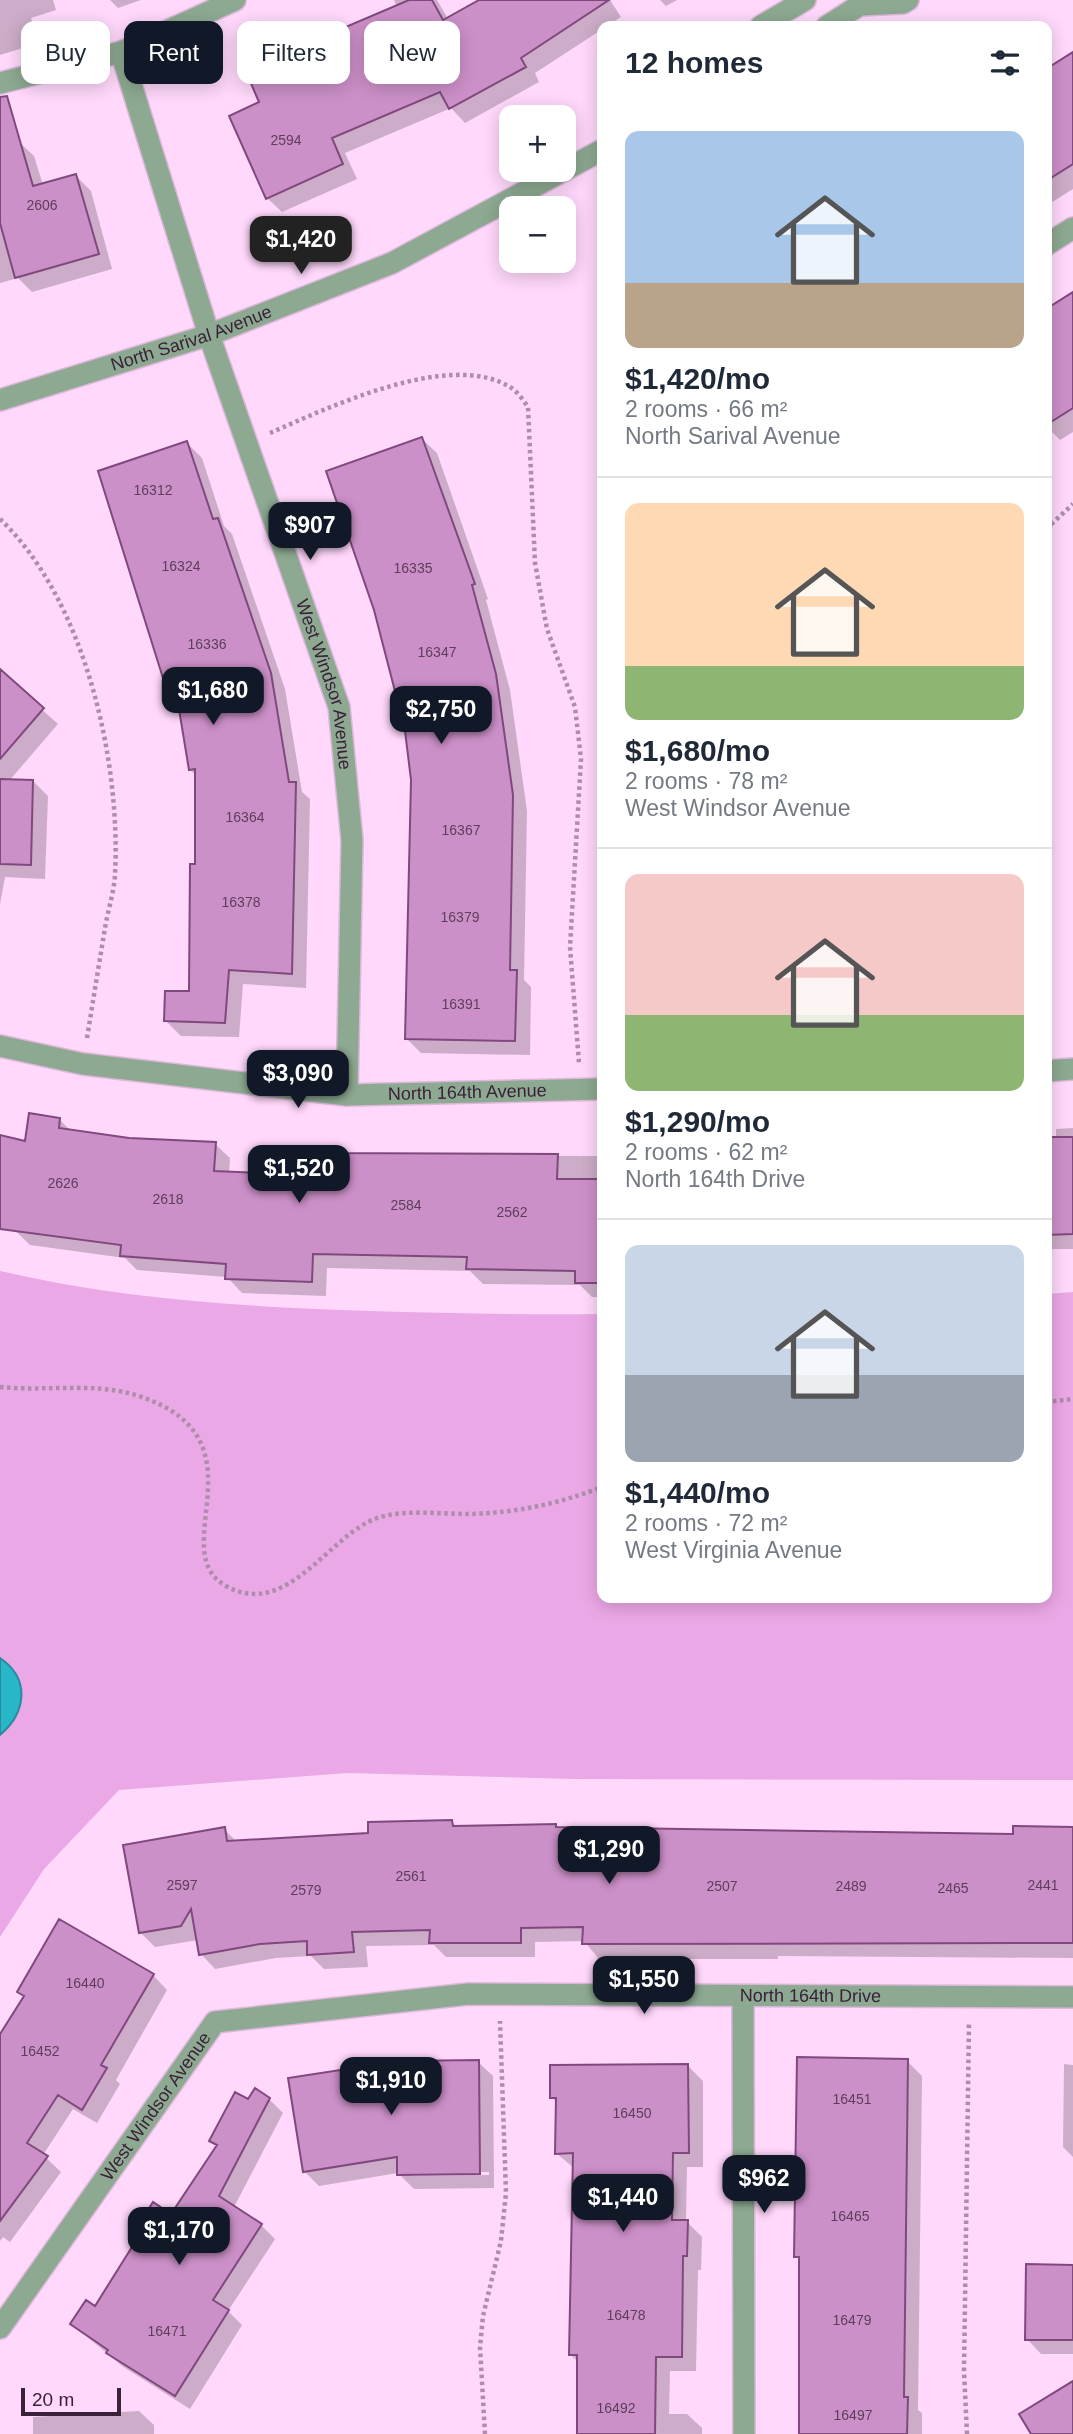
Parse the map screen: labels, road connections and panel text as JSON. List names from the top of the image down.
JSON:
{
  "streets": {
    "street": [
      "North Sarival Avenue",
      "West Windsor Avenue",
      "North 164th Avenue",
      "North 164th Drive"
    ]
  },
  "crossings": [
    ["North Sarival Avenue", "West Windsor Avenue"],
    ["West Windsor Avenue", "North 164th Avenue"],
    ["West Windsor Avenue", "North 164th Drive"]
  ],
  "house_numbers": [
    "2594",
    "2606",
    "16312",
    "16324",
    "16335",
    "16336",
    "16347",
    "16364",
    "16367",
    "16378",
    "16379",
    "16391",
    "2626",
    "2618",
    "2584",
    "2562",
    "2561",
    "2597",
    "2441",
    "2507",
    "2489",
    "2465",
    "2579",
    "16440",
    "16452",
    "16451",
    "16450",
    "16465",
    "16478",
    "16479",
    "16471",
    "16492",
    "16497"
  ],
  "scale_bar": "20 m",
  "page": {
    "chip": [
      "Buy",
      "Rent",
      "Filters",
      "New"
    ],
    "heading": "12 homes",
    "map_buttons": ["+", "−"],
    "list": [
      {
        "name": "$1,420/mo",
        "note": "2 rooms · 66 m² · North Sarival Avenue"
      },
      {
        "name": "$1,680/mo",
        "note": "2 rooms · 78 m² · West Windsor Avenue"
      },
      {
        "name": "$1,290/mo",
        "note": "2 rooms · 62 m² · North 164th Drive"
      },
      {
        "name": "$1,440/mo",
        "note": "2 rooms · 72 m² · West Virginia Avenue"
      }
    ],
    "price": [
      "$1,420",
      "$907",
      "$1,680",
      "$2,750",
      "$3,090",
      "$1,520",
      "$1,290",
      "$1,550",
      "$1,910",
      "$962",
      "$1,440",
      "$1,170"
    ],
    "scale": "20 m"
  }
}
